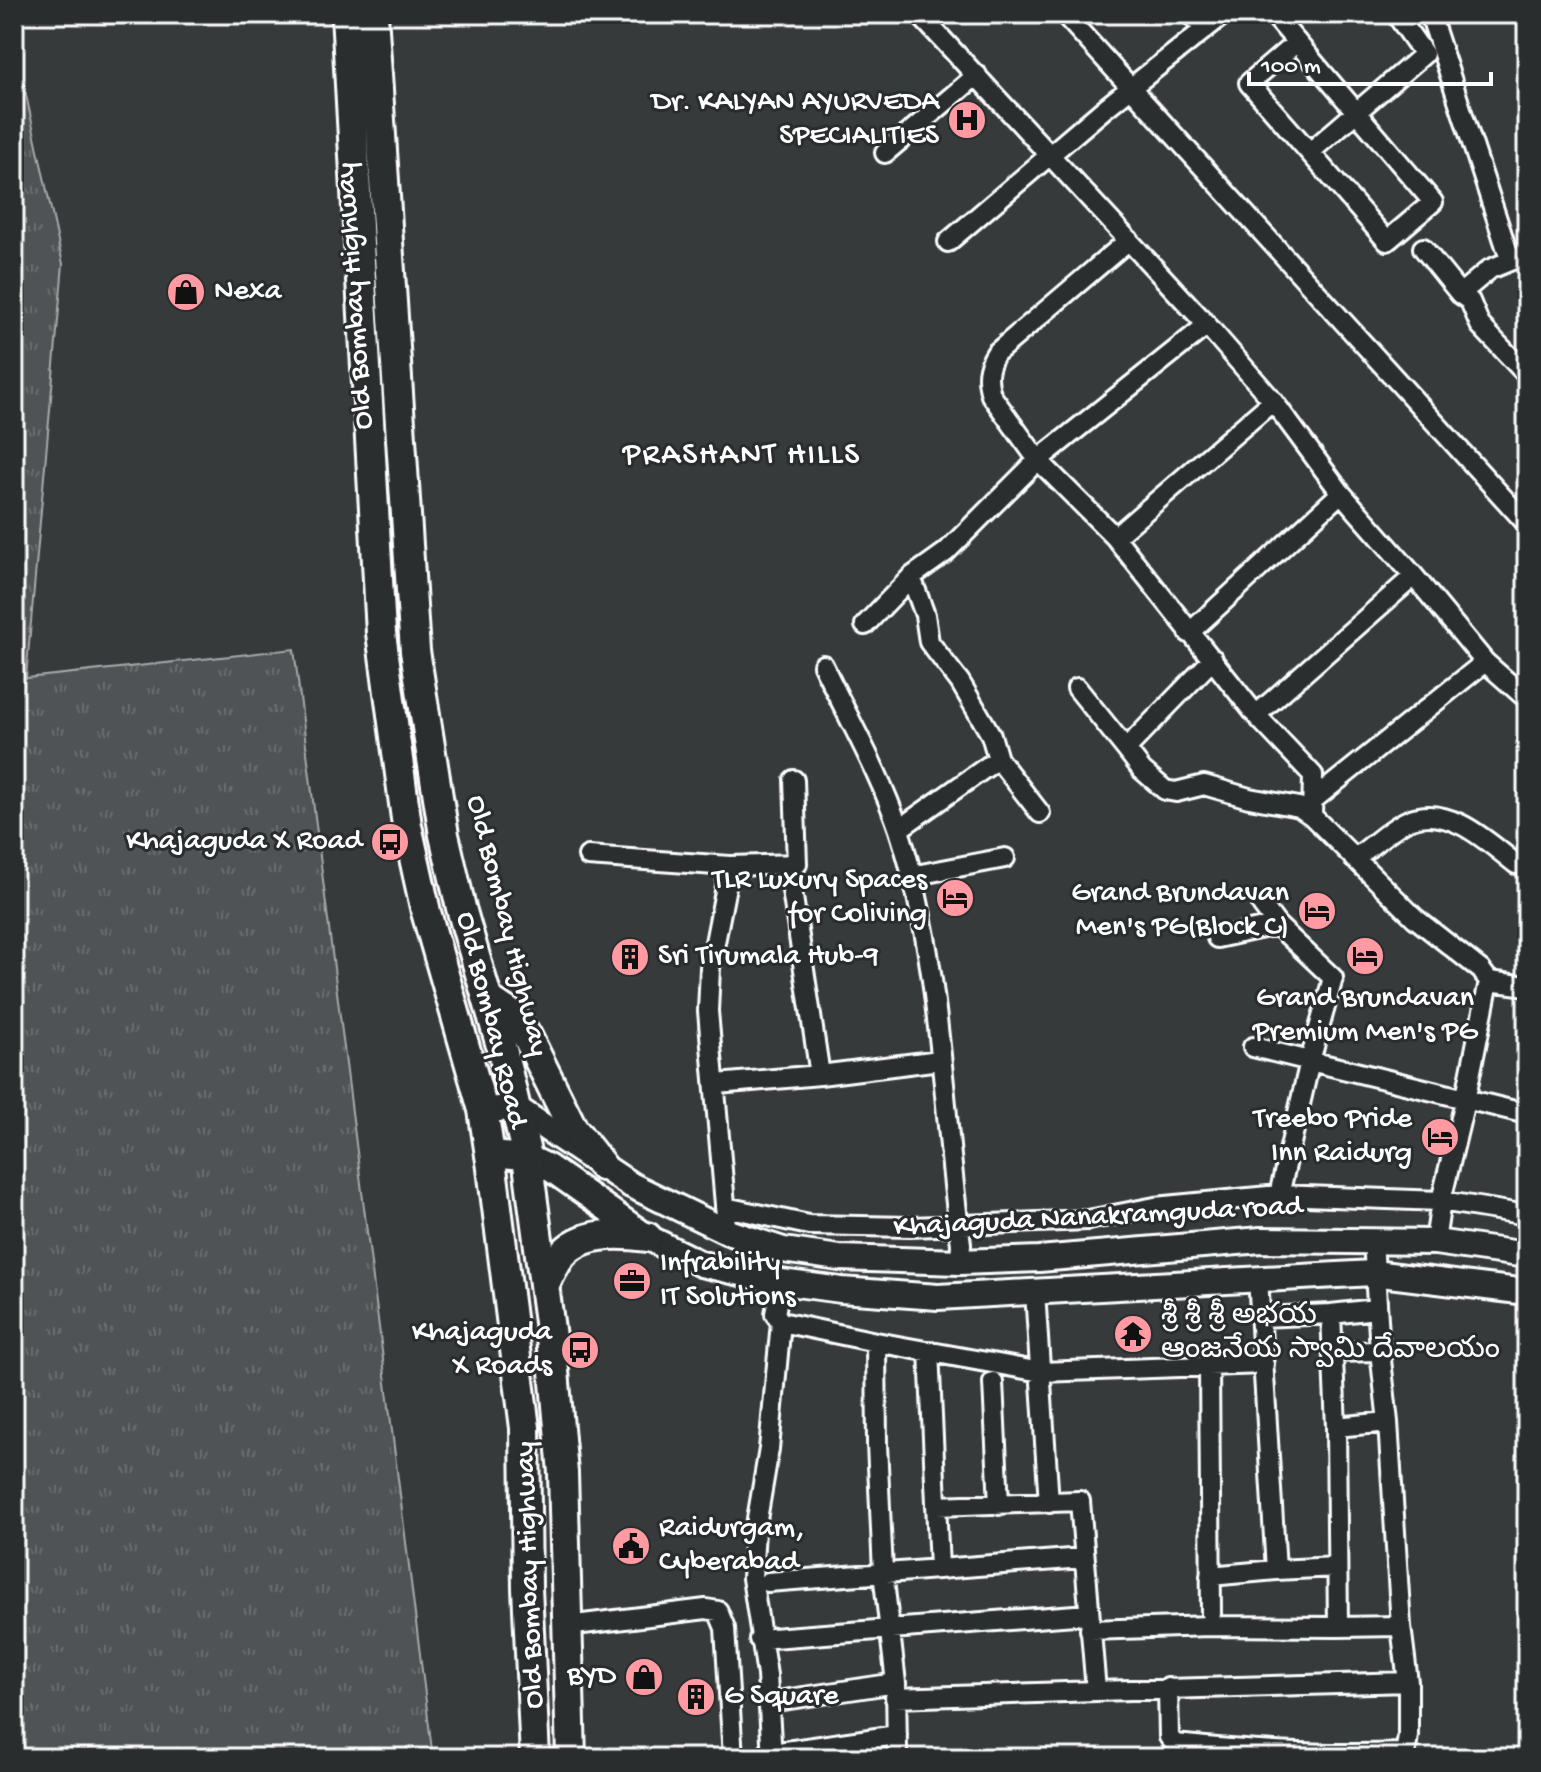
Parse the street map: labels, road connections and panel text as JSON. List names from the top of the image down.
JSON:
{
  "streets": {
    "main road": ["Old Bombay Highway", "Old Bombay Road", "Khajaguda Nanakramguda road"]
  },
  "crossings": [
    ["Old Bombay Highway", "Khajaguda Nanakramguda road"]
  ],
  "districts": ["PRASHANT HILLS"],
  "places": {
    "hospital": ["Dr. KALYAN AYURVEDA SPECIALITIES"],
    "shop": ["Nexa", "BYD"],
    "bus stop": ["Khajaguda X Road", "Khajaguda X Roads"],
    "hotel": [
      "TLR Luxury Spaces for Coliving",
      "Grand Brundavan Men's PG(Block C)",
      "Grand Brundavan Premium Men's PG",
      "Treebo Pride Inn Raidurg"
    ],
    "building": ["Sri Tirumala Hub-9", "G Square"],
    "office": ["Infrability IT Solutions"],
    "temple": ["శ్రీ శ్రీ శ్రీ అభయ ఆంజనేయ స్వామి దేవాలయం"],
    "public building": ["Raidurgam, Cyberabad"]
  },
  "scale_bar": "100 m"
}
